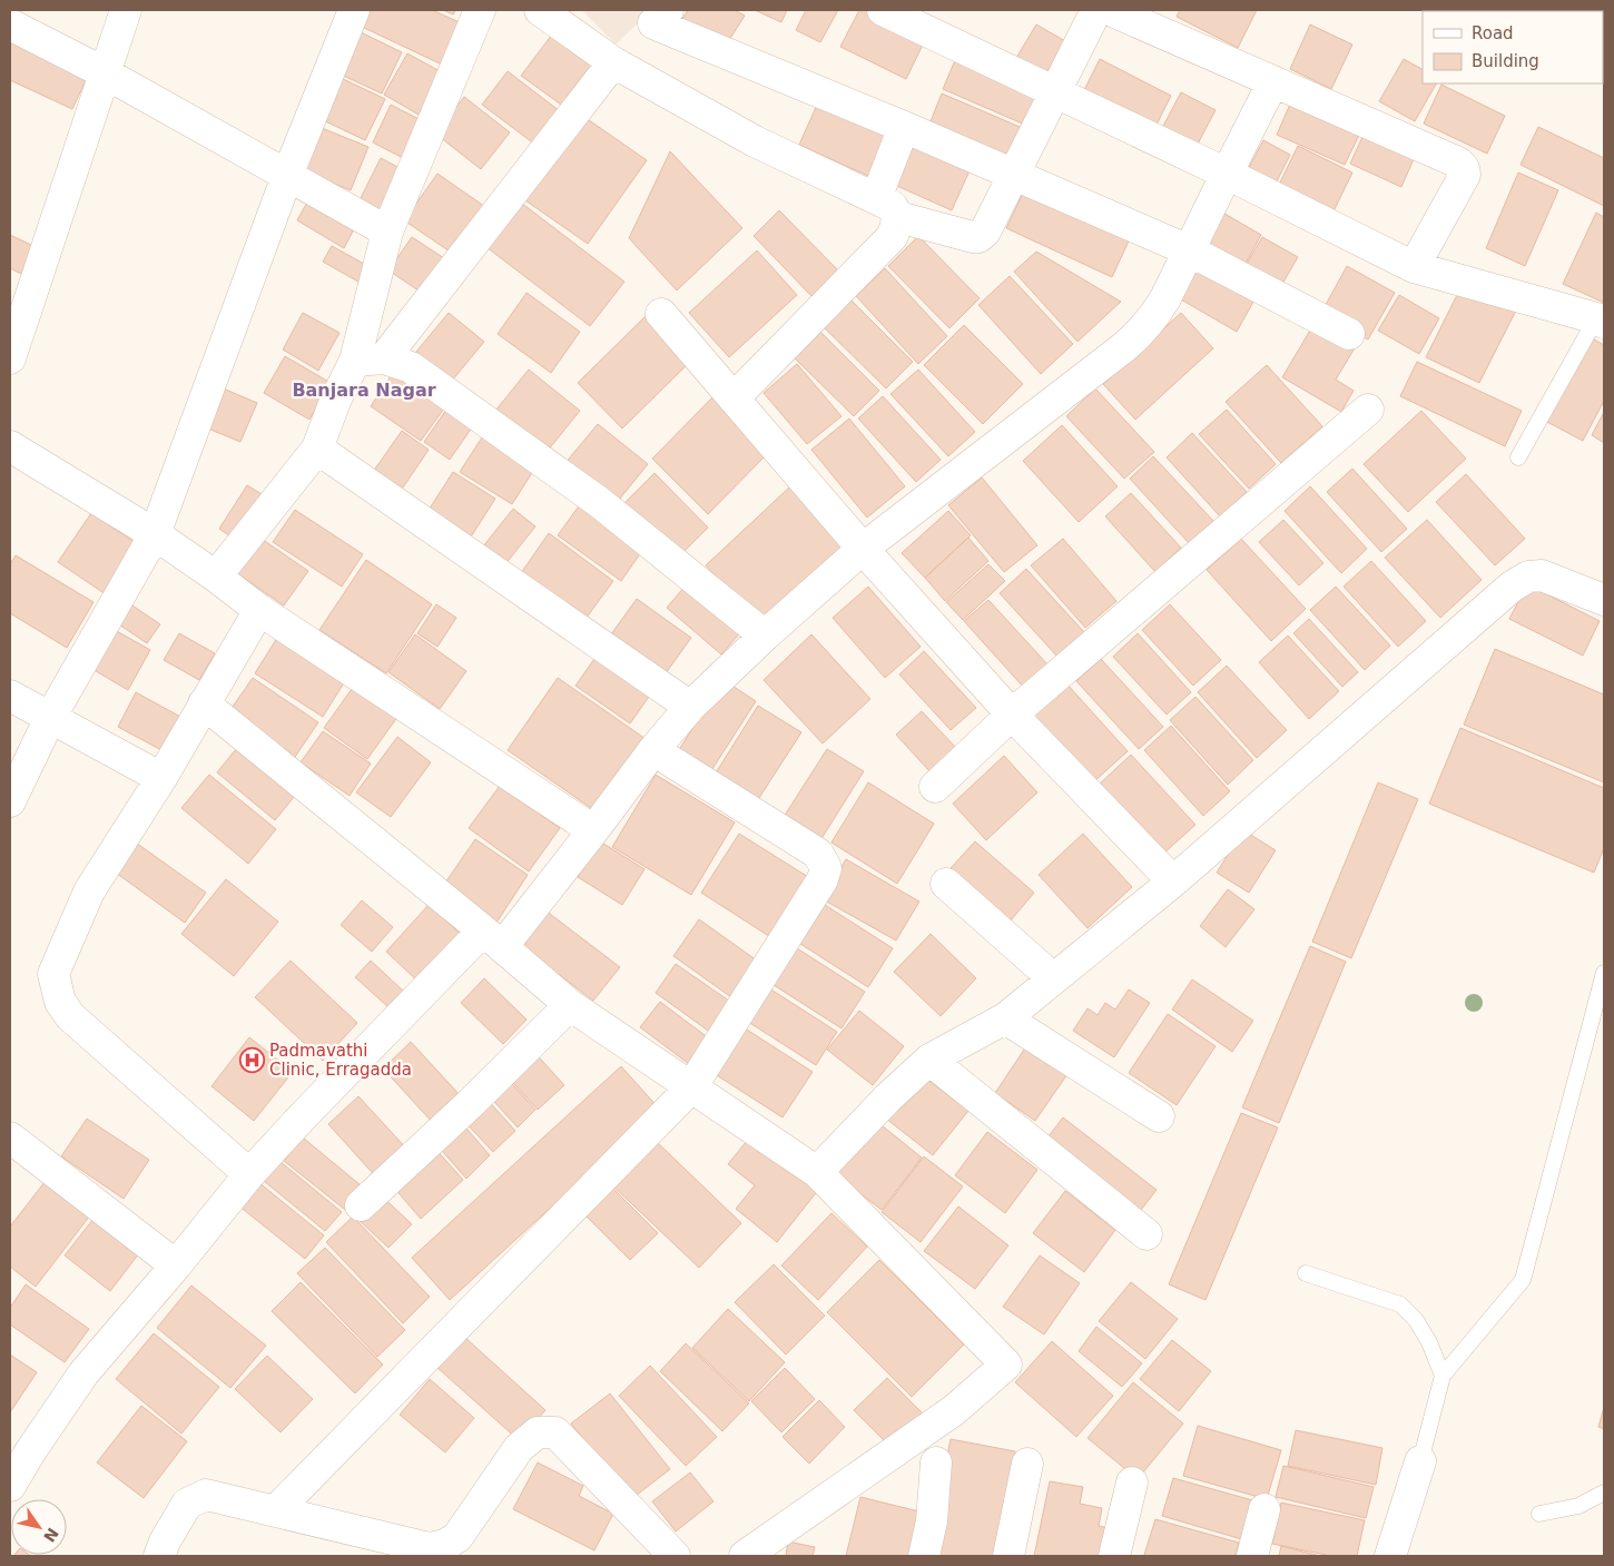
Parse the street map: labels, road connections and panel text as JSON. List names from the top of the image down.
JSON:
{
  "districts": ["Banjara Nagar"],
  "places": {
    "hospital": ["Padmavathi Clinic, Erragadda"]
  },
  "legend": ["Road", "Building"],
  "north": "bottom right"
}
